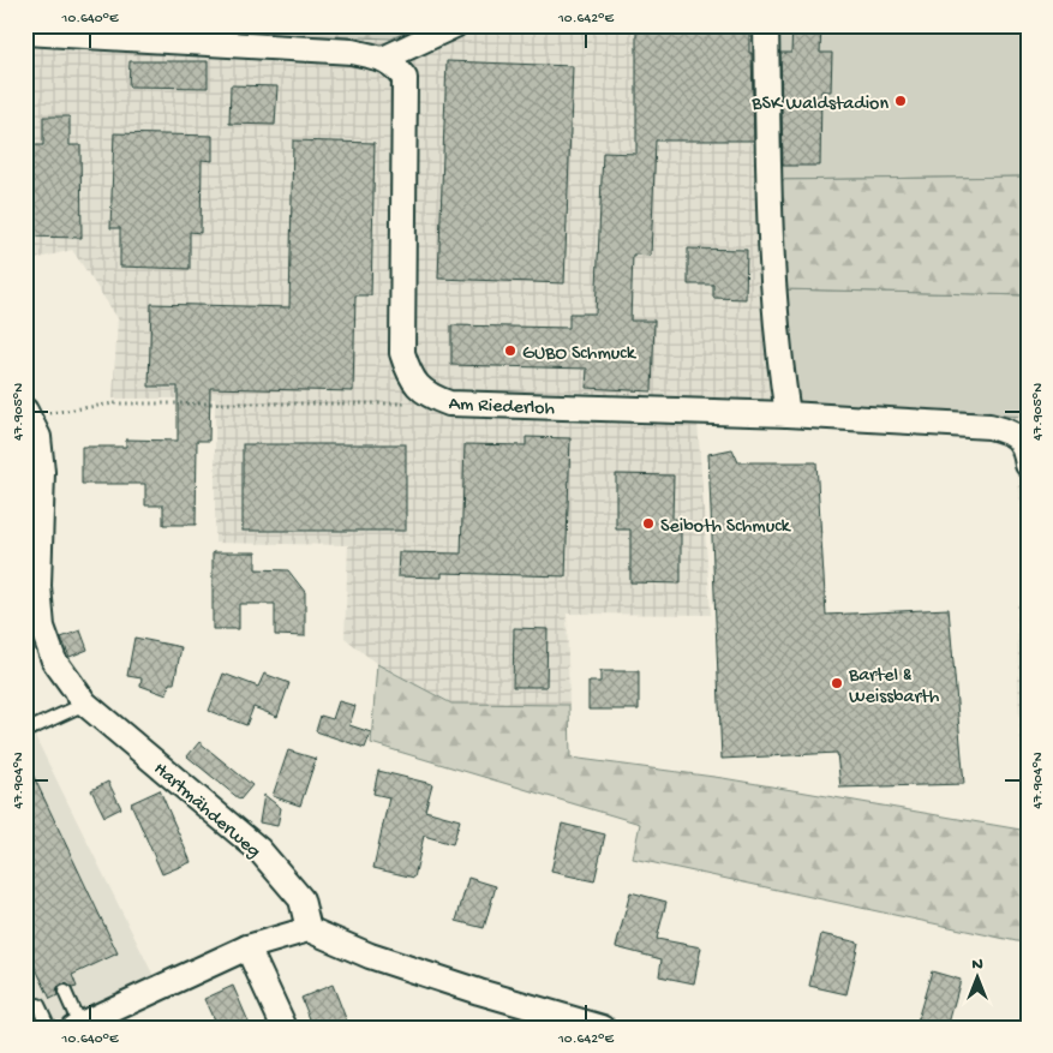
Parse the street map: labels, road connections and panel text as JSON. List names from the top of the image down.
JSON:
{
  "streets": {
    "street": ["Am Riederloh", "Hartmähderweg"]
  },
  "places": [
    "BSK Waldstadion",
    "GUBO Schmuck",
    "Seiboth Schmuck",
    "Bartel & Weissbarth"
  ],
  "north": "top",
  "coordinates": [
    "10.640°E",
    "10.642°E",
    "47.905°N",
    "47.904°N"
  ]
}
